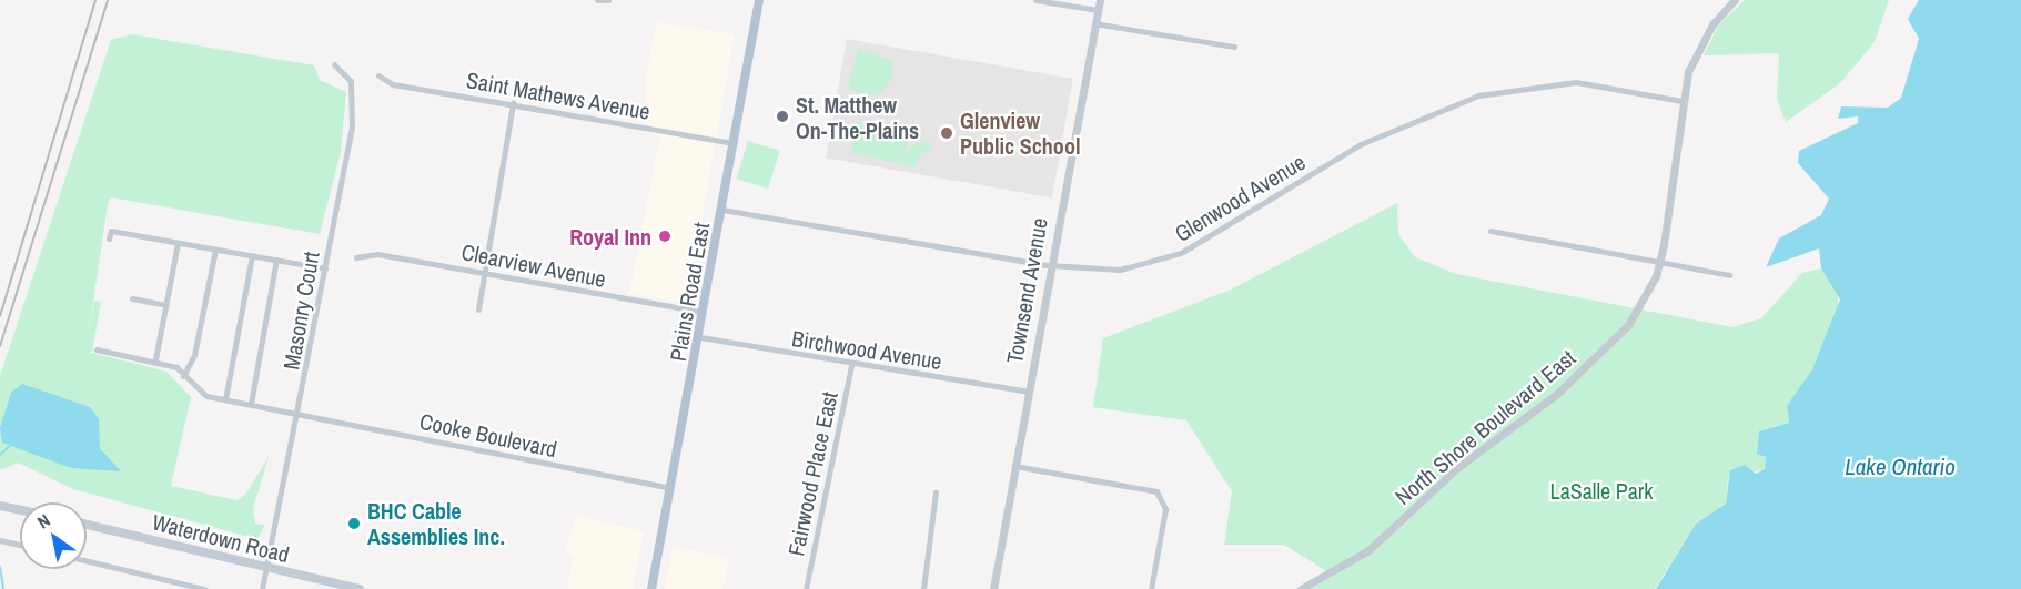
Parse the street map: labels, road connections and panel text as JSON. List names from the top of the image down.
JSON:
{
  "streets": {
    "main road": ["Plains Road East", "Waterdown Road"],
    "street": [
      "Saint Mathews Avenue",
      "Glenwood Avenue",
      "Clearview Avenue",
      "Townsend Avenue",
      "Masonry Court",
      "Birchwood Avenue",
      "North Shore Boulevard East",
      "Cooke Boulevard",
      "Fairwood Place East"
    ]
  },
  "crossings": [
    ["Saint Mathews Avenue", "Plains Road East"],
    ["Glenwood Avenue", "Townsend Avenue"],
    ["Glenwood Avenue", "Plains Road East"],
    ["Glenwood Avenue", "North Shore Boulevard East"],
    ["Clearview Avenue", "Plains Road East"],
    ["Townsend Avenue", "Birchwood Avenue"],
    ["Plains Road East", "Birchwood Avenue"],
    ["Plains Road East", "Cooke Boulevard"],
    ["Masonry Court", "Cooke Boulevard"],
    ["Masonry Court", "Waterdown Road"],
    ["Birchwood Avenue", "Fairwood Place East"]
  ],
  "water": ["Lake Ontario"],
  "parks": ["LaSalle Park"],
  "places": [
    "St. Matthew On-The-Plains",
    "Glenview Public School",
    "Royal Inn",
    "BHC Cable Assemblies Inc."
  ],
  "north": "top left"
}
